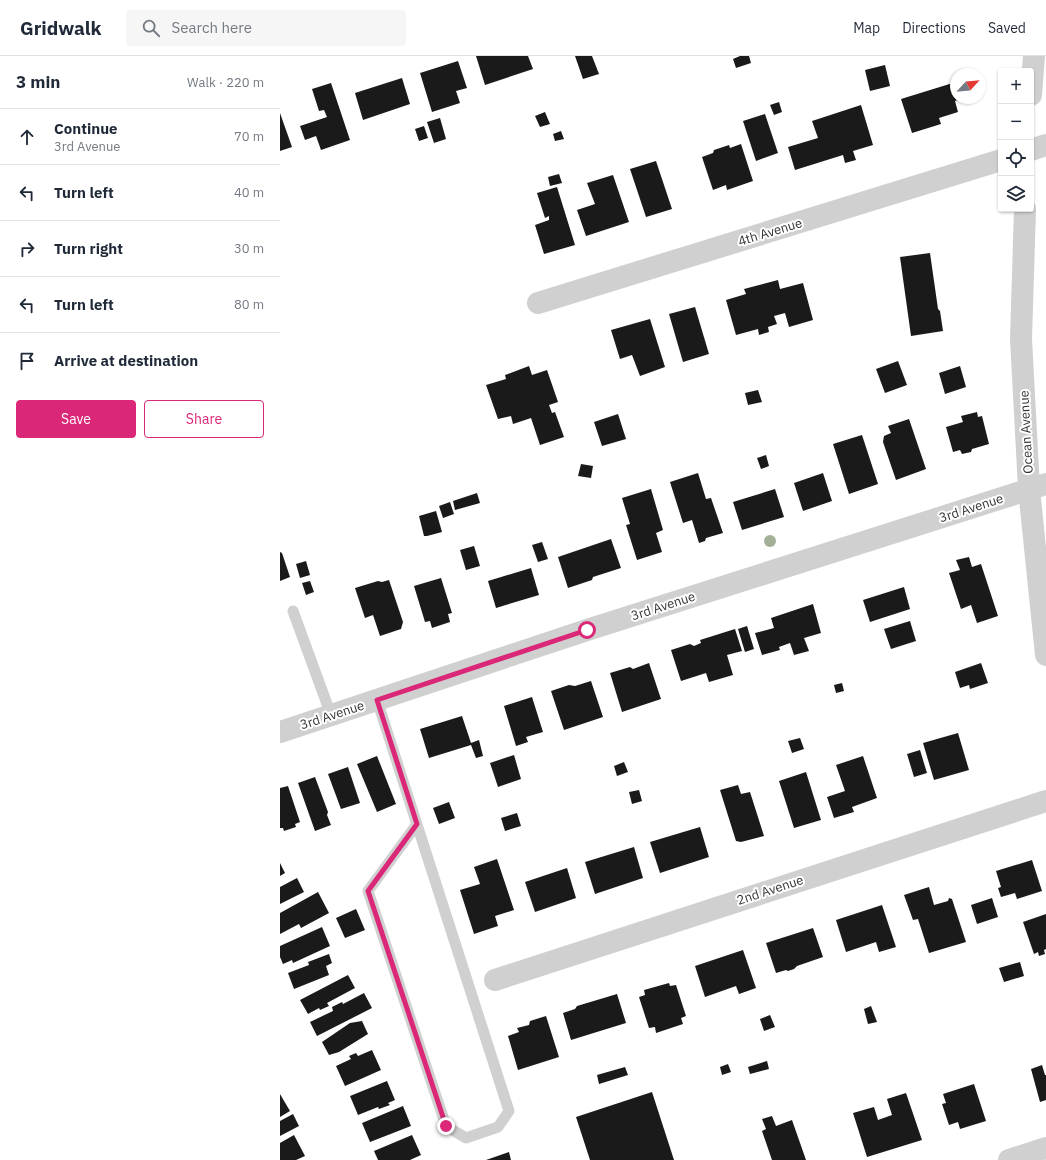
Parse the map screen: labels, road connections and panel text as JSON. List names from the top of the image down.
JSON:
{
  "streets": {
    "street": [
      "4th Avenue",
      "Ocean Avenue",
      "3rd Avenue",
      "2nd Avenue"
    ]
  },
  "crossings": [
    ["Ocean Avenue", "3rd Avenue"]
  ],
  "north": "top right",
  "page": {
    "header": "Gridwalk",
    "search": "Search here",
    "nav": ["Map", "Directions", "Saved"],
    "heading": ["3 min", "Walk · 220 m"],
    "map_buttons": ["+", "−"],
    "list": [
      ["Continue", "3rd Avenue", "70 m"],
      ["Turn left", "40 m"],
      ["Turn right", "30 m"],
      ["Turn left", "80 m"],
      "Arrive at destination"
    ],
    "buttons": ["Save", "Share"]
  }
}
